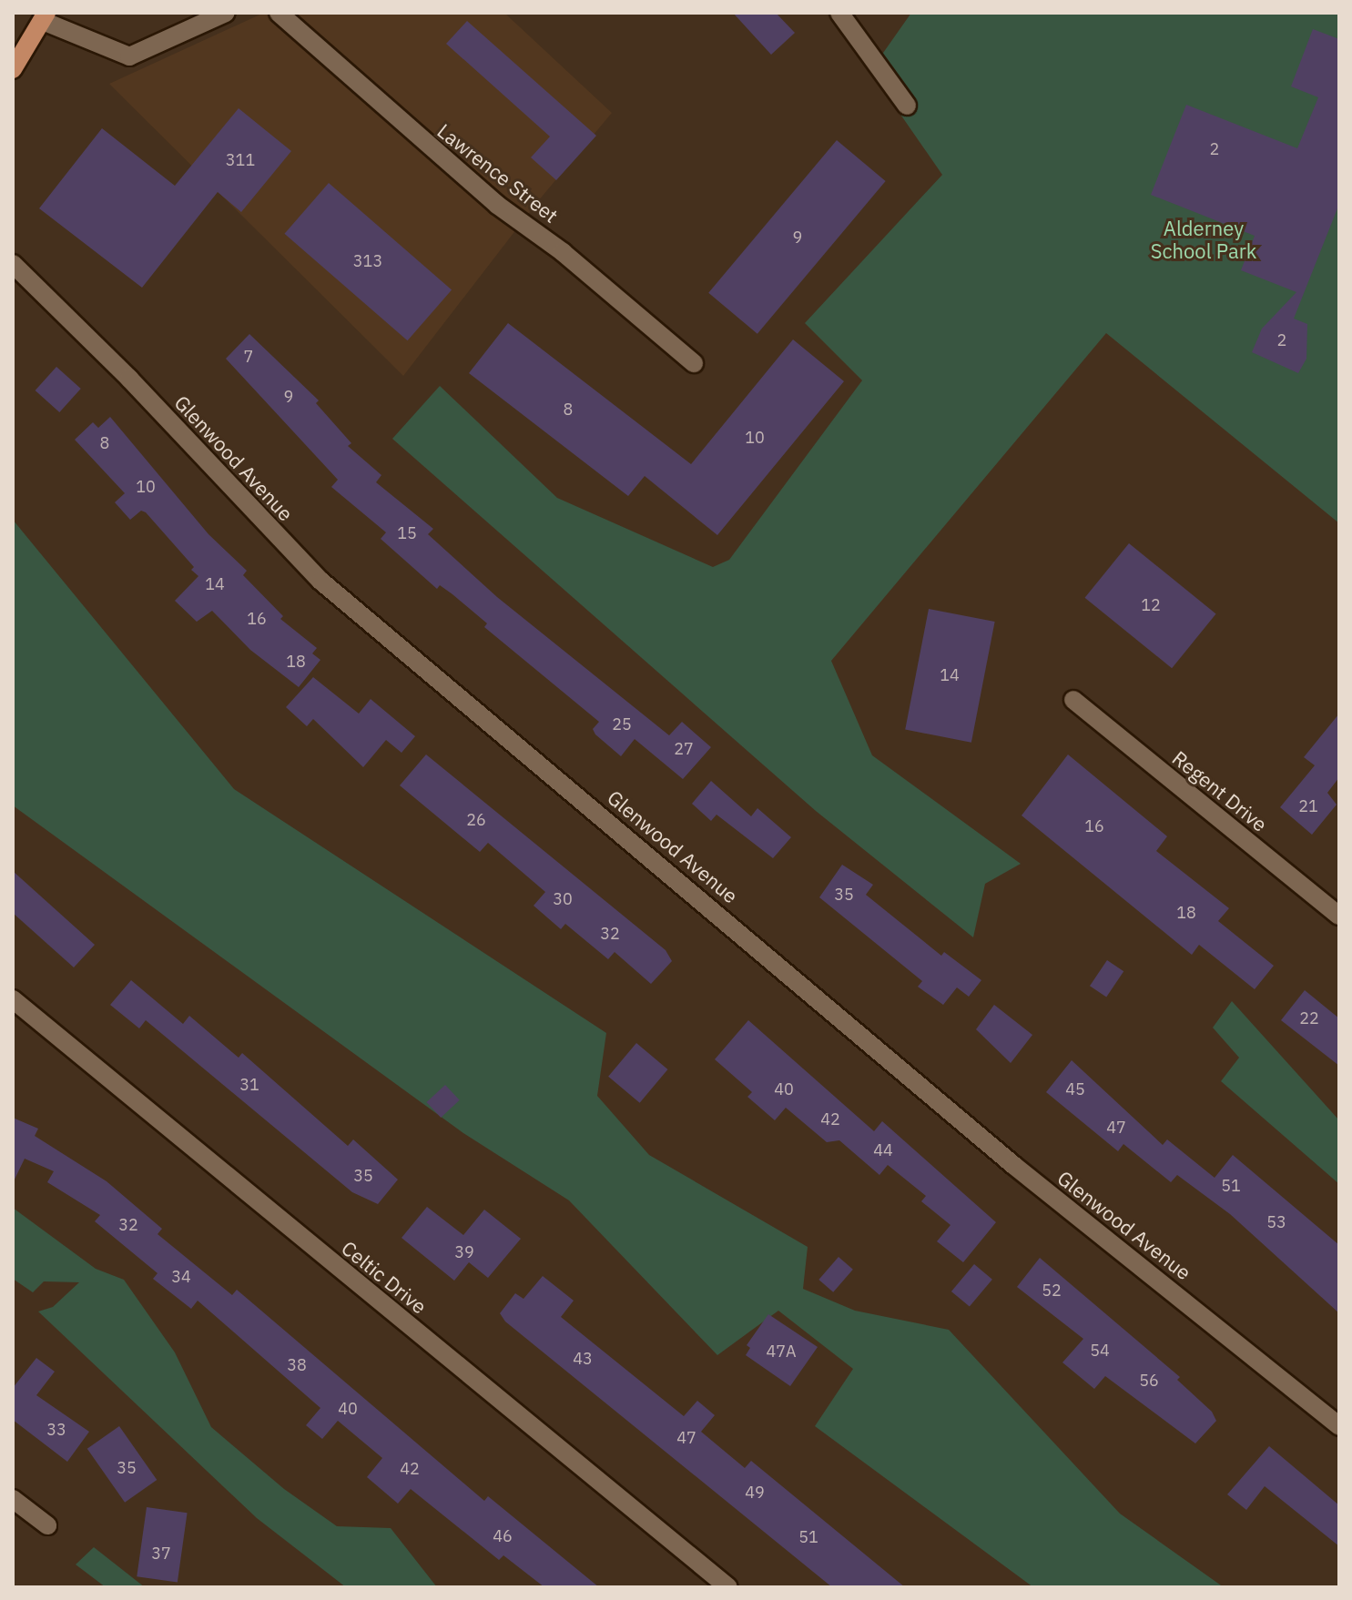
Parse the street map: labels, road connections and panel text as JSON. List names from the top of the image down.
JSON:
{
  "streets": {
    "street": [
      "Lawrence Street",
      "Glenwood Avenue",
      "Regent Drive",
      "Celtic Drive"
    ]
  },
  "parks": ["Alderney School Park"],
  "house_numbers": [
    "2",
    "311",
    "9",
    "313",
    "2",
    "7",
    "9",
    "8",
    "10",
    "8",
    "10",
    "15",
    "14",
    "12",
    "16",
    "18",
    "14",
    "25",
    "27",
    "21",
    "26",
    "16",
    "35",
    "30",
    "18",
    "32",
    "22",
    "31",
    "40",
    "45",
    "42",
    "47",
    "44",
    "35",
    "51",
    "53",
    "32",
    "39",
    "34",
    "52",
    "54",
    "47A",
    "43",
    "38",
    "56",
    "40",
    "33",
    "47",
    "35",
    "42",
    "49",
    "46",
    "51",
    "37"
  ]
}
